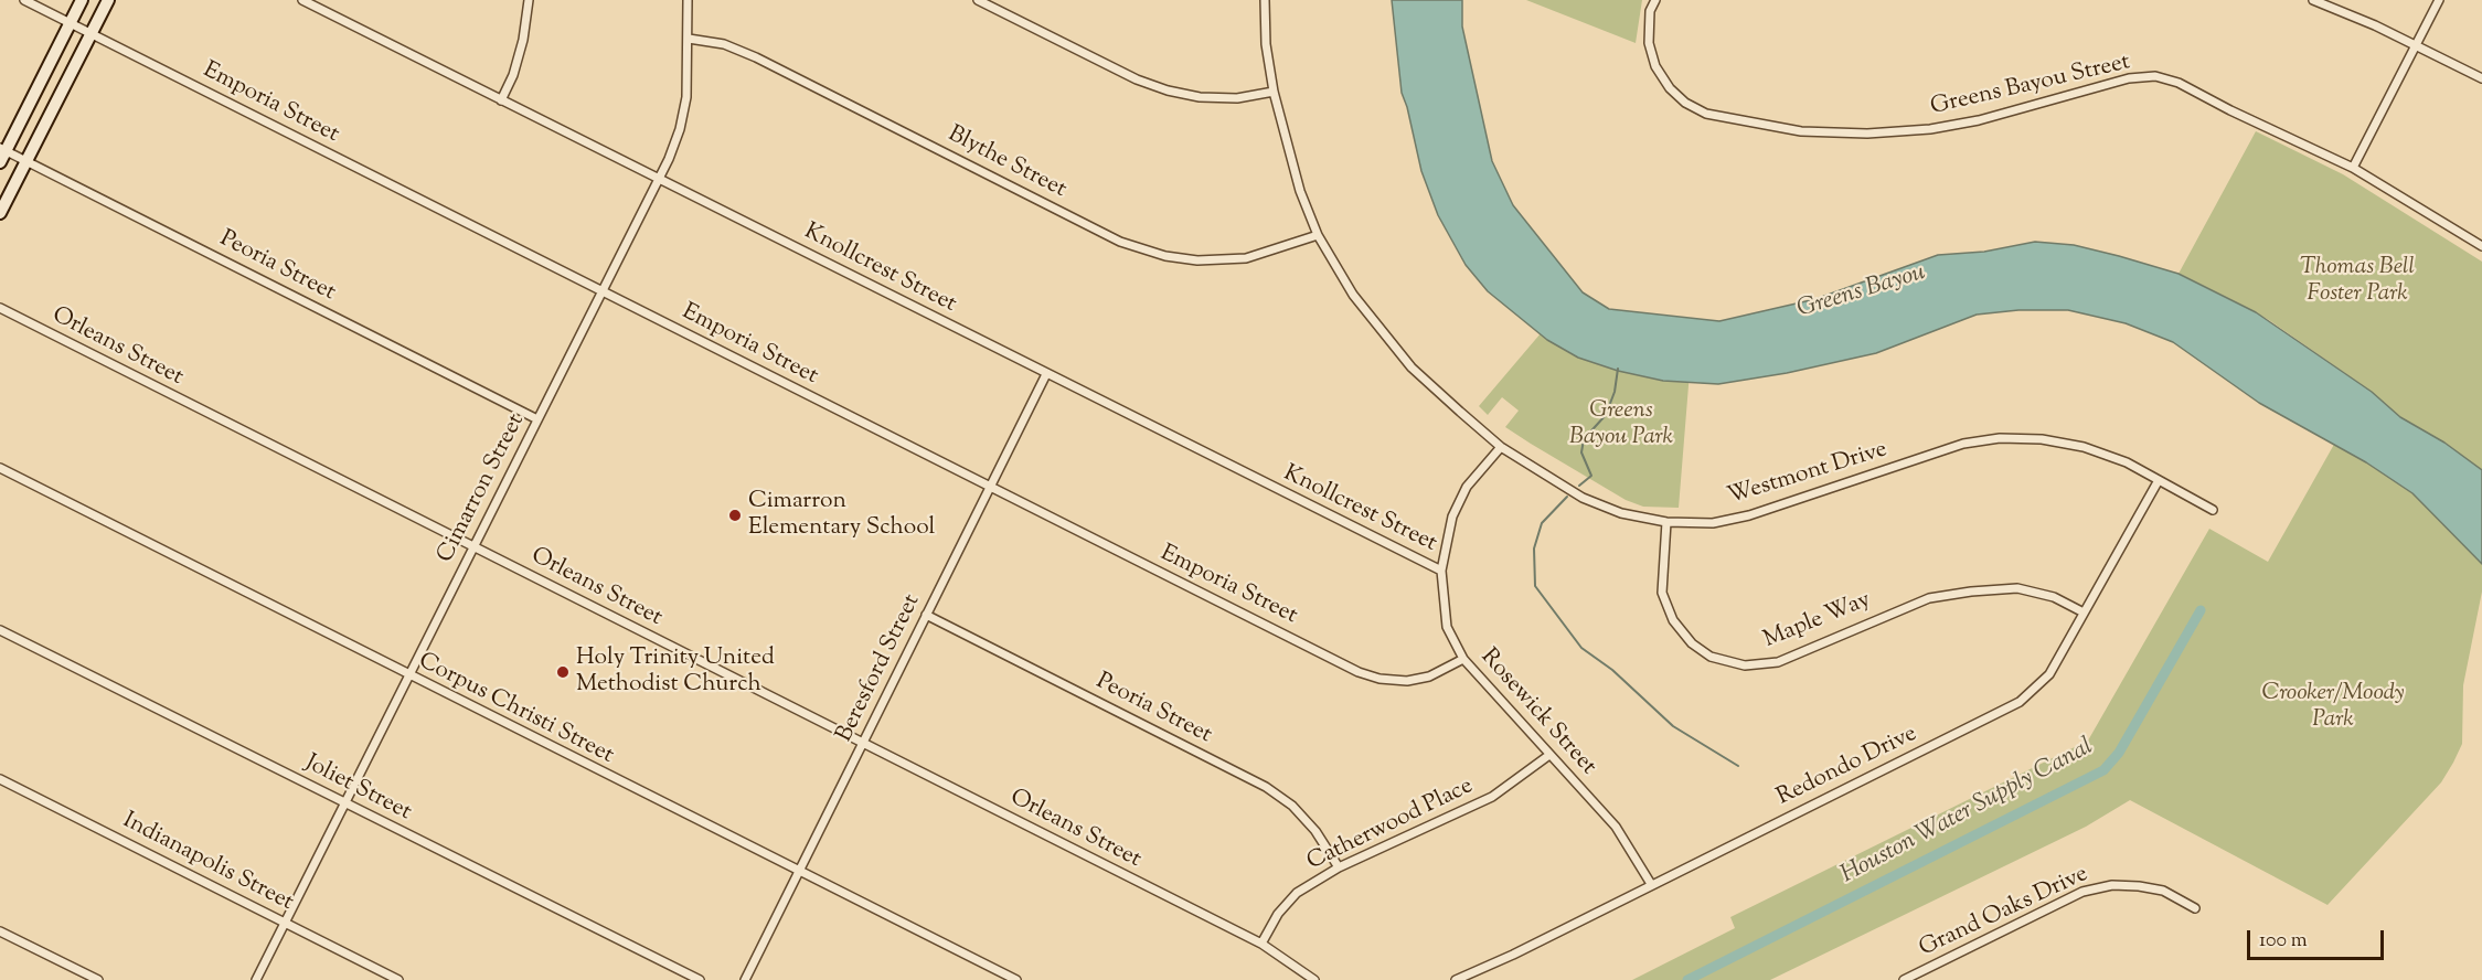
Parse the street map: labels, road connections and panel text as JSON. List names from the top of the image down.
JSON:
{
  "streets": {
    "street": [
      "Greens Bayou Street",
      "Emporia Street",
      "Blythe Street",
      "Peoria Street",
      "Knollcrest Street",
      "Orleans Street",
      "Westmont Drive",
      "Cimarron Street",
      "Maple Way",
      "Beresford Street",
      "Corpus Christi Street",
      "Rosewick Street",
      "Redondo Drive",
      "Joliet Street",
      "Catherwood Place",
      "Indianapolis Street",
      "Grand Oaks Drive"
    ]
  },
  "crossings": [
    ["Emporia Street", "Cimarron Street"],
    ["Emporia Street", "Beresford Street"],
    ["Emporia Street", "Rosewick Street"],
    ["Blythe Street", "Westmont Drive"],
    ["Blythe Street", "Cimarron Street"],
    ["Peoria Street", "Cimarron Street"],
    ["Peoria Street", "Beresford Street"],
    ["Peoria Street", "Catherwood Place"],
    ["Knollcrest Street", "Cimarron Street"],
    ["Knollcrest Street", "Beresford Street"],
    ["Knollcrest Street", "Rosewick Street"],
    ["Orleans Street", "Cimarron Street"],
    ["Orleans Street", "Beresford Street"],
    ["Orleans Street", "Catherwood Place"],
    ["Westmont Drive", "Maple Way"],
    ["Westmont Drive", "Rosewick Street"],
    ["Westmont Drive", "Redondo Drive"],
    ["Cimarron Street", "Corpus Christi Street"],
    ["Cimarron Street", "Joliet Street"],
    ["Cimarron Street", "Indianapolis Street"],
    ["Maple Way", "Redondo Drive"],
    ["Beresford Street", "Corpus Christi Street"],
    ["Rosewick Street", "Redondo Drive"],
    ["Rosewick Street", "Catherwood Place"]
  ],
  "water": ["Greens Bayou", "Houston Water Supply Canal"],
  "parks": ["Thomas Bell Foster Park", "Greens Bayou Park", "Crooker/Moody Park"],
  "places": ["Cimarron Elementary School", "Holy Trinity United Methodist Church"],
  "scale_bar": "100 m"
}
